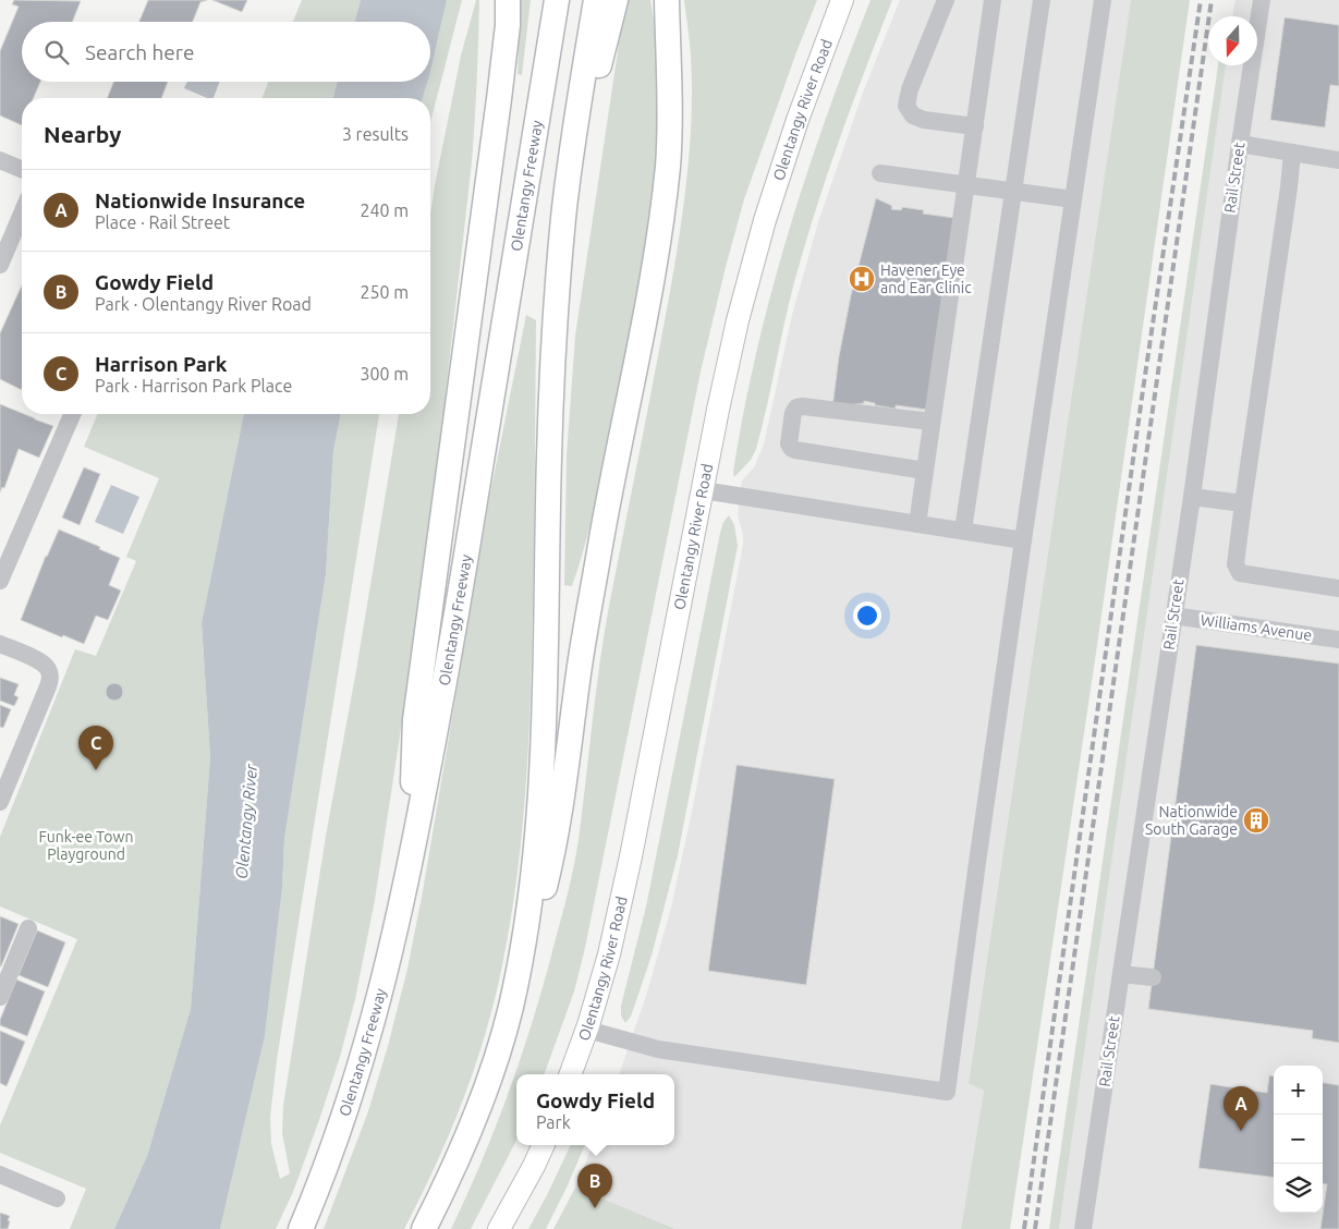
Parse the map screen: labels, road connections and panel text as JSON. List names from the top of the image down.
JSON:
{
  "streets": {
    "highway": ["Olentangy Freeway"],
    "main road": ["Olentangy River Road"],
    "street": ["Rail Street", "Williams Avenue"]
  },
  "crossings": [
    ["Rail Street", "Williams Avenue"]
  ],
  "water": ["Olentangy River"],
  "parks": ["Funk-ee Town Playground"],
  "places": {
    "hospital": ["Havener Eye and Ear Clinic"],
    "building": ["Nationwide South Garage"]
  },
  "north": "bottom",
  "page": {
    "search": "Search here",
    "heading": ["Nearby", "3 results"],
    "list": [
      {
        "mark": "A",
        "name": "Nationwide Insurance",
        "note": "Place · Rail Street",
        "value": "240 m"
      },
      {
        "mark": "B",
        "name": "Gowdy Field",
        "note": "Park · Olentangy River Road",
        "value": "250 m"
      },
      {
        "mark": "C",
        "name": "Harrison Park",
        "note": "Park · Harrison Park Place",
        "value": "300 m"
      }
    ],
    "pins": ["C", "A", "B"],
    "map_buttons": ["+", "−"],
    "popup": ["Gowdy Field", "Park"]
  }
}
